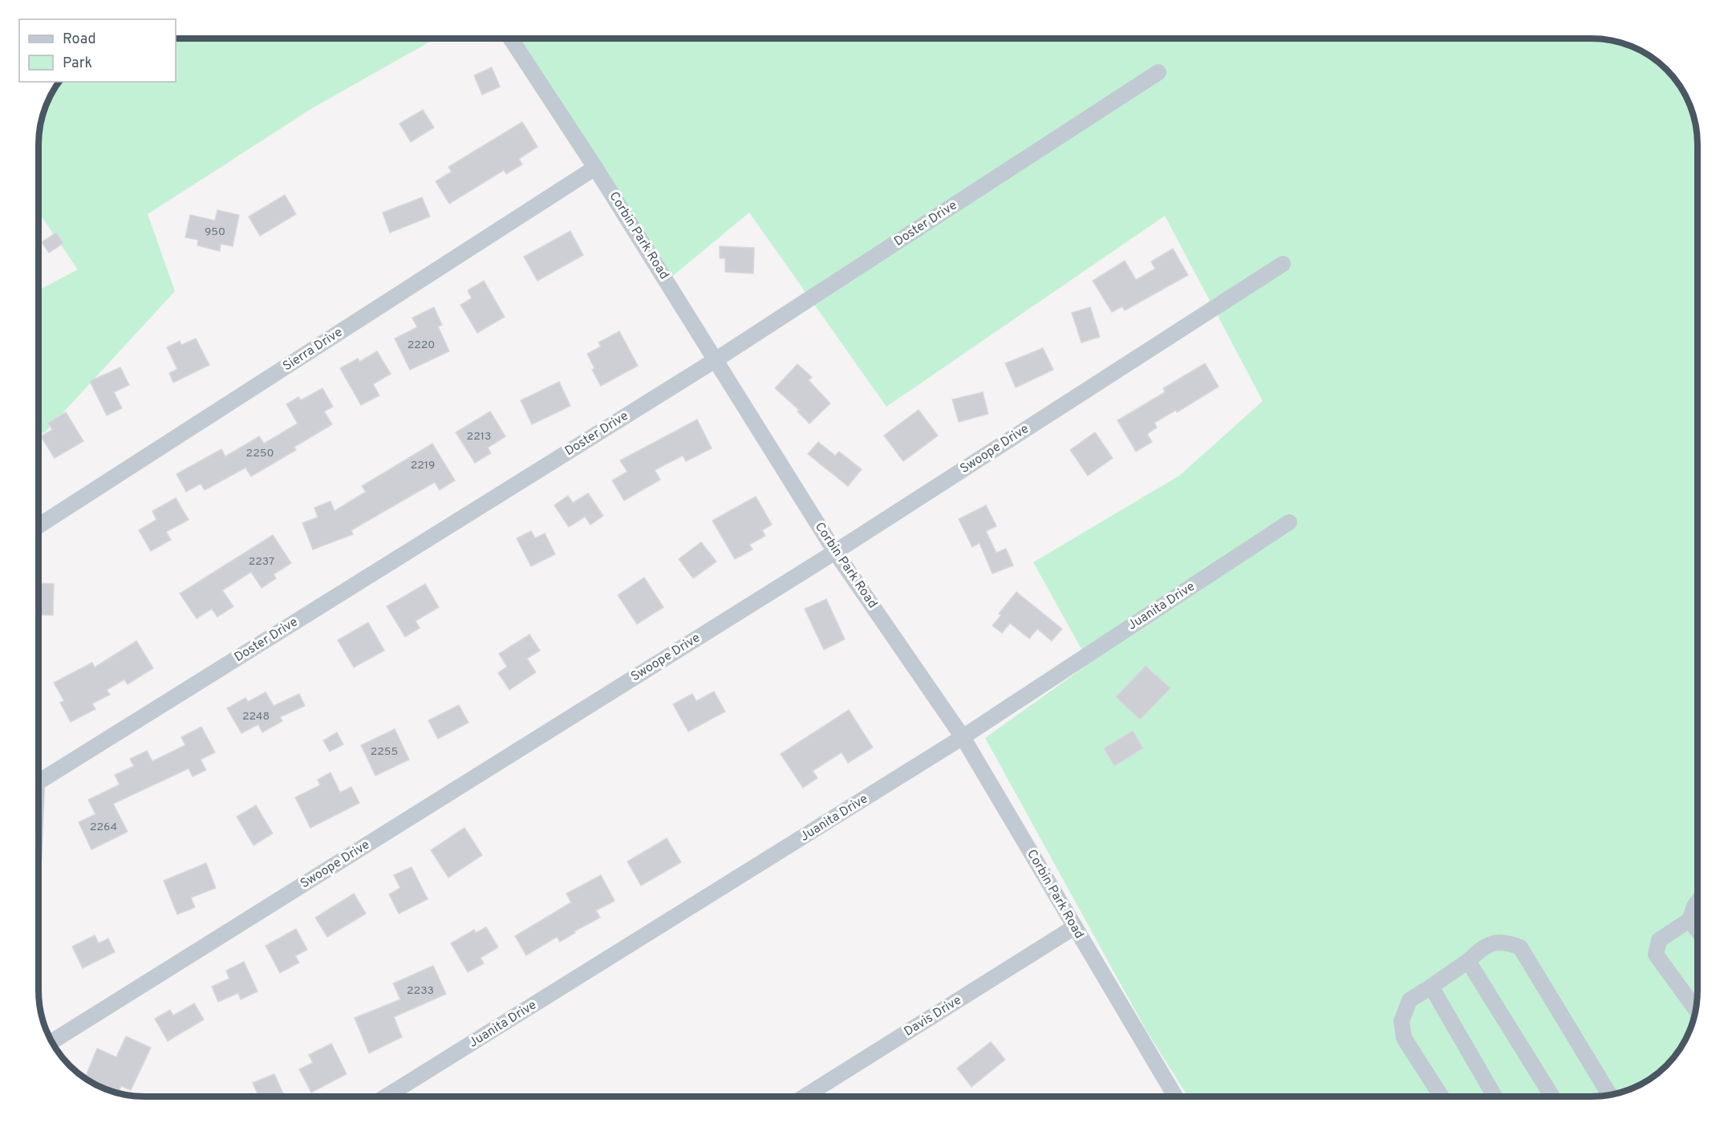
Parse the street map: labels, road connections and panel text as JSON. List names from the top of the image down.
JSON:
{
  "streets": {
    "street": [
      "Doster Drive",
      "Corbin Park Road",
      "Sierra Drive",
      "Swoope Drive",
      "Juanita Drive",
      "Davis Drive"
    ]
  },
  "crossings": [
    ["Doster Drive", "Corbin Park Road"],
    ["Corbin Park Road", "Sierra Drive"],
    ["Corbin Park Road", "Swoope Drive"],
    ["Corbin Park Road", "Juanita Drive"],
    ["Corbin Park Road", "Davis Drive"]
  ],
  "house_numbers": [
    "950",
    "2220",
    "2213",
    "2250",
    "2219",
    "2237",
    "2248",
    "2255",
    "2264",
    "2233"
  ],
  "legend": ["Road", "Park"]
}
